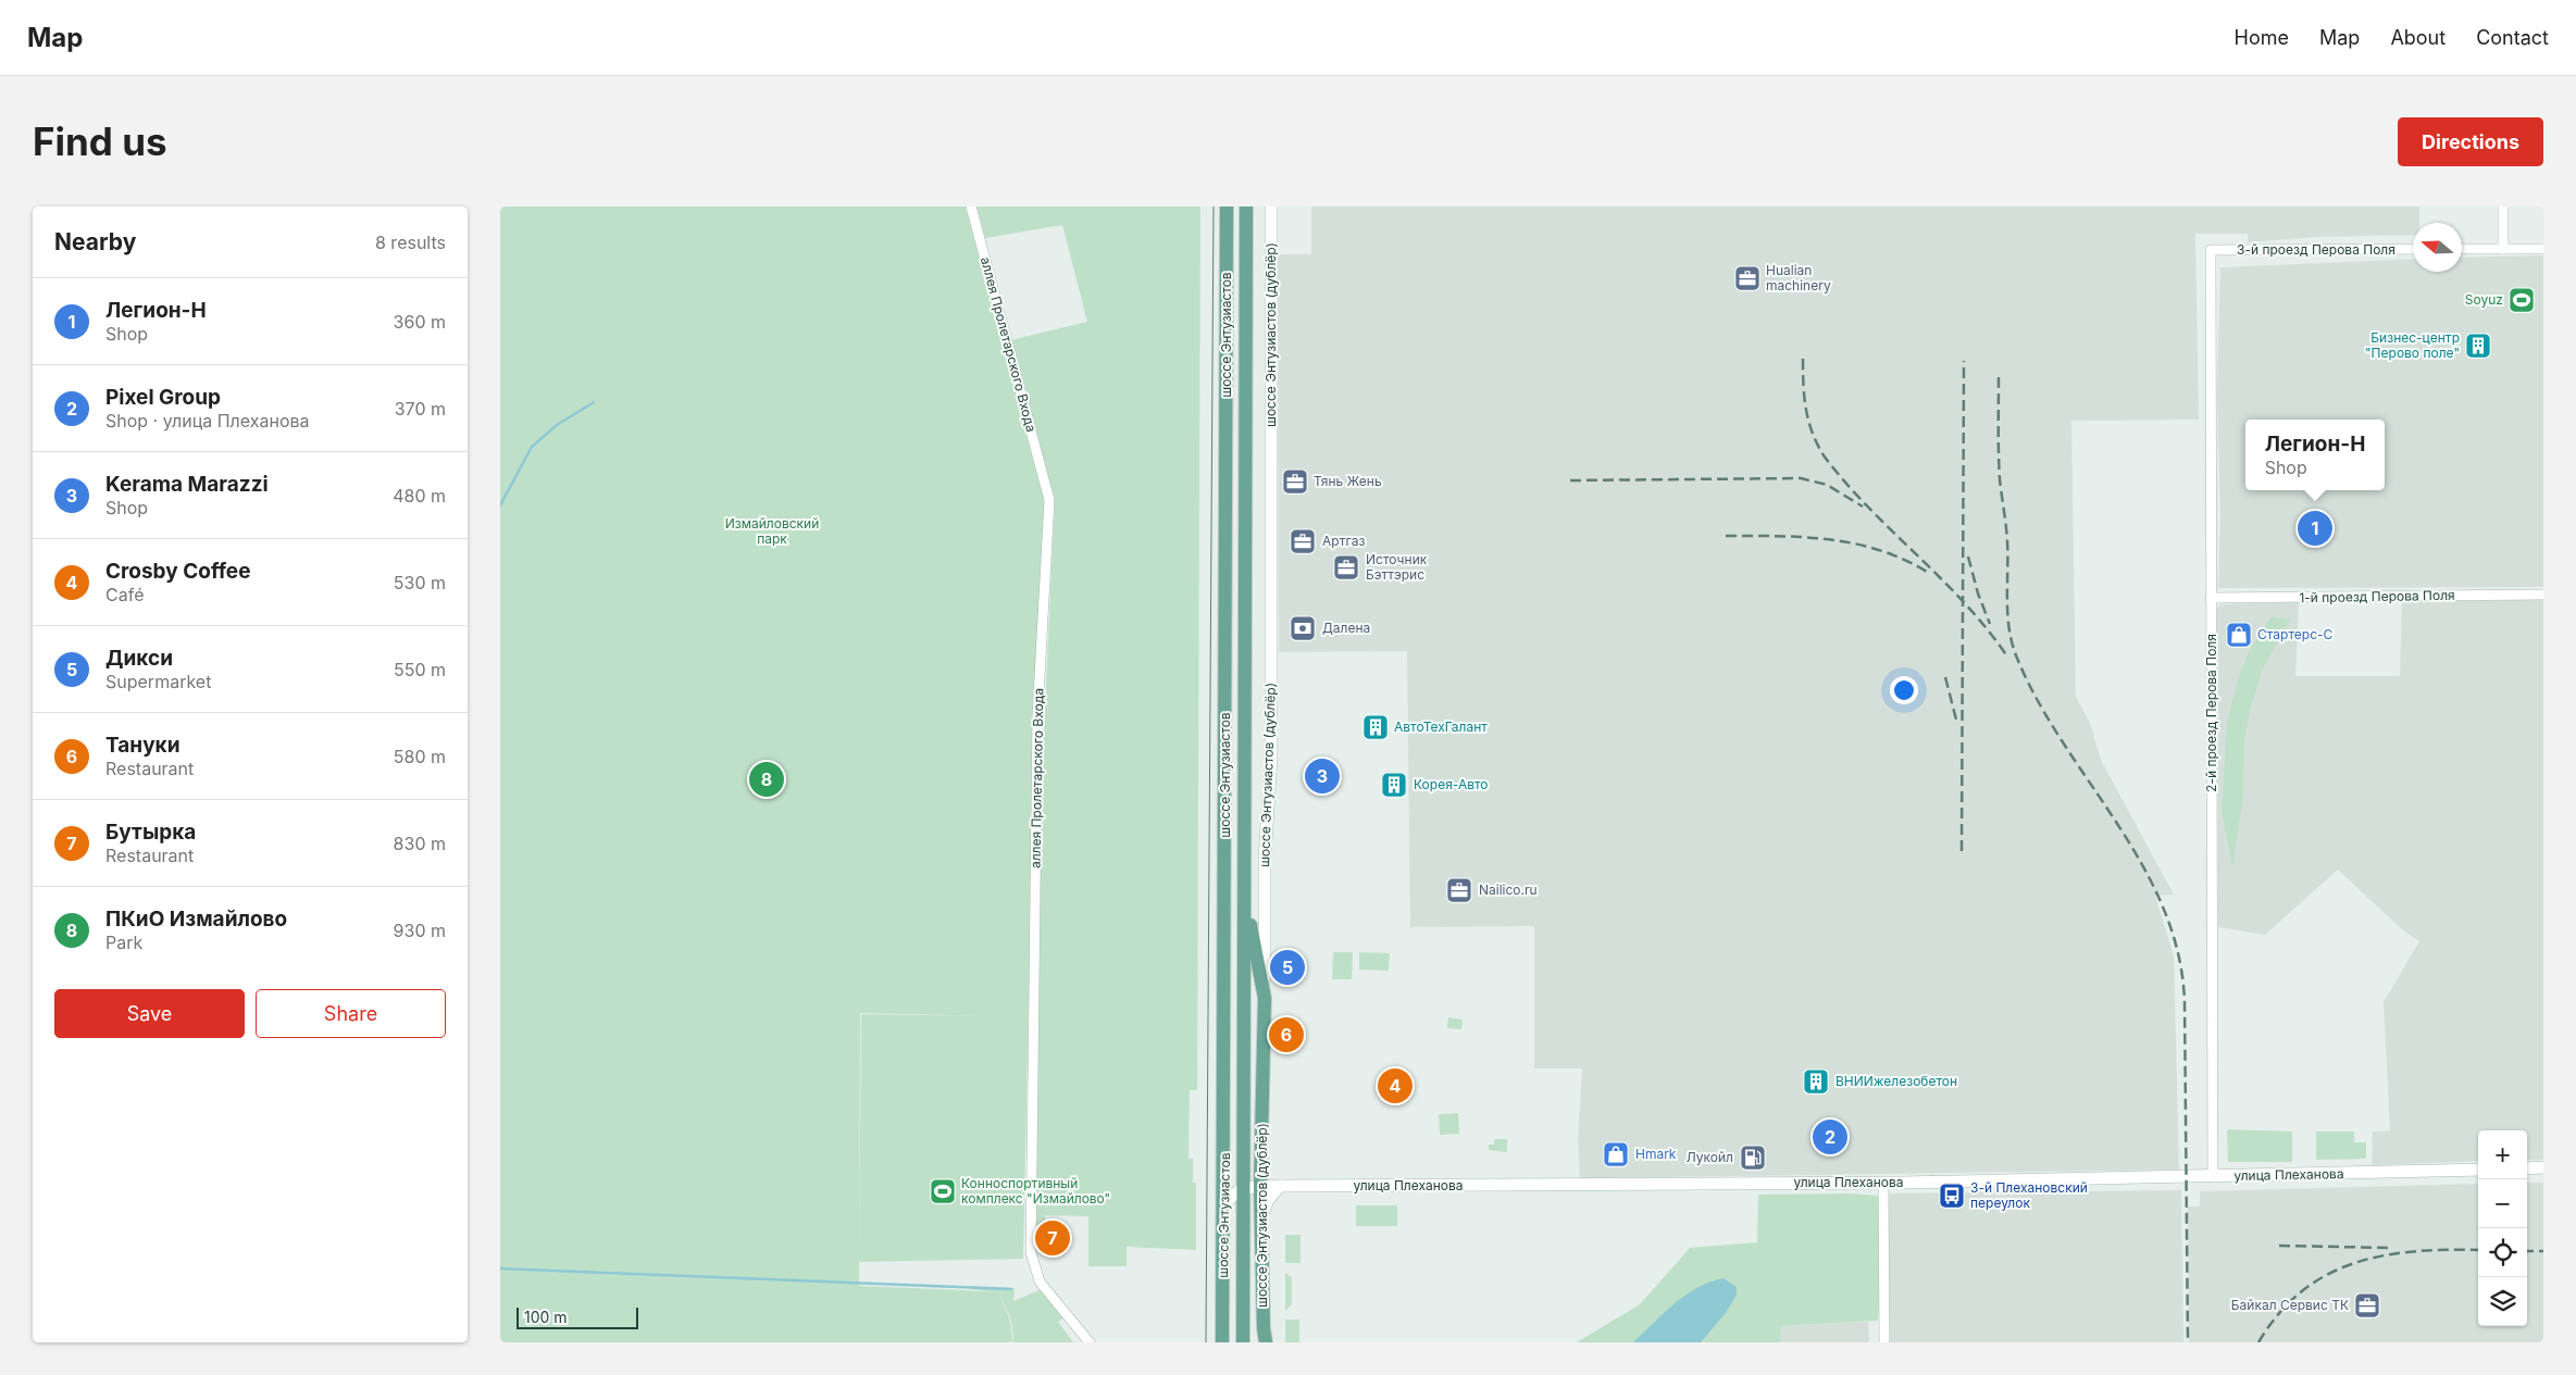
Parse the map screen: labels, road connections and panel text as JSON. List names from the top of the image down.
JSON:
{
  "streets": {
    "main road": ["шоссе Энтузиастов", "шоссе Энтузиастов (дублёр)", "улица Плеханова"],
    "street": [
      "3-й проезд Перова Поля",
      "аллея Пролетарского Входа",
      "1-й проезд Перова Поля",
      "2-й проезд Перова Поля"
    ]
  },
  "crossings": [
    ["3-й проезд Перова Поля", "2-й проезд Перова Поля"],
    ["шоссе Энтузиастов", "улица Плеханова"],
    ["шоссе Энтузиастов (дублёр)", "улица Плеханова"],
    ["1-й проезд Перова Поля", "2-й проезд Перова Поля"],
    ["2-й проезд Перова Поля", "улица Плеханова"]
  ],
  "parks": ["Измайловский парк"],
  "places": {
    "office": [
      "Hualian machinery",
      "Тянь Жень",
      "Артгаз",
      "Источник Бэттэрис",
      "Nailico.ru",
      "Байкал Сервис ТК"
    ],
    "sports": ["Soyuz", "Конноспортивный комплекс \"Измайлово\""],
    "building": [
      "Бизнес-центр \"Перово поле\"",
      "АвтоТехГалант",
      "Корея-Авто",
      "ВНИИжелезобетон"
    ],
    "bank": ["Далена"],
    "shop": ["Стартерс-С", "Hmark"],
    "fuel station": ["Лукойл"],
    "bus stop": ["3-й Плехановский переулок"]
  },
  "scale_bar": "100 m",
  "north": "left",
  "page": {
    "header": "Map",
    "nav": [
      "Home",
      "Map",
      "About",
      "Contact"
    ],
    "buttons": [
      "Directions",
      ["Save", "Share"]
    ],
    "title": "Find us",
    "heading": ["Nearby", "8 results"],
    "list": [
      {
        "mark": "1",
        "name": "Легион-Н",
        "note": "Shop",
        "value": "360 m"
      },
      {
        "mark": "2",
        "name": "Pixel Group",
        "note": "Shop · улица Плеханова",
        "value": "370 m"
      },
      {
        "mark": "3",
        "name": "Kerama Marazzi",
        "note": "Shop",
        "value": "480 m"
      },
      {
        "mark": "4",
        "name": "Crosby Coffee",
        "note": "Café",
        "value": "530 m"
      },
      {
        "mark": "5",
        "name": "Дикси",
        "note": "Supermarket",
        "value": "550 m"
      },
      {
        "mark": "6",
        "name": "Тануки",
        "note": "Restaurant",
        "value": "580 m"
      },
      {
        "mark": "7",
        "name": "Бутырка",
        "note": "Restaurant",
        "value": "830 m"
      },
      {
        "mark": "8",
        "name": "ПКиО Измайлово",
        "note": "Park",
        "value": "930 m"
      }
    ],
    "popup": ["Легион-Н", "Shop"],
    "pins": [
      "1",
      "3",
      "8",
      "5",
      "6",
      "4",
      "2",
      "7"
    ],
    "map_buttons": ["+", "−"],
    "scale": "100 m"
  }
}
